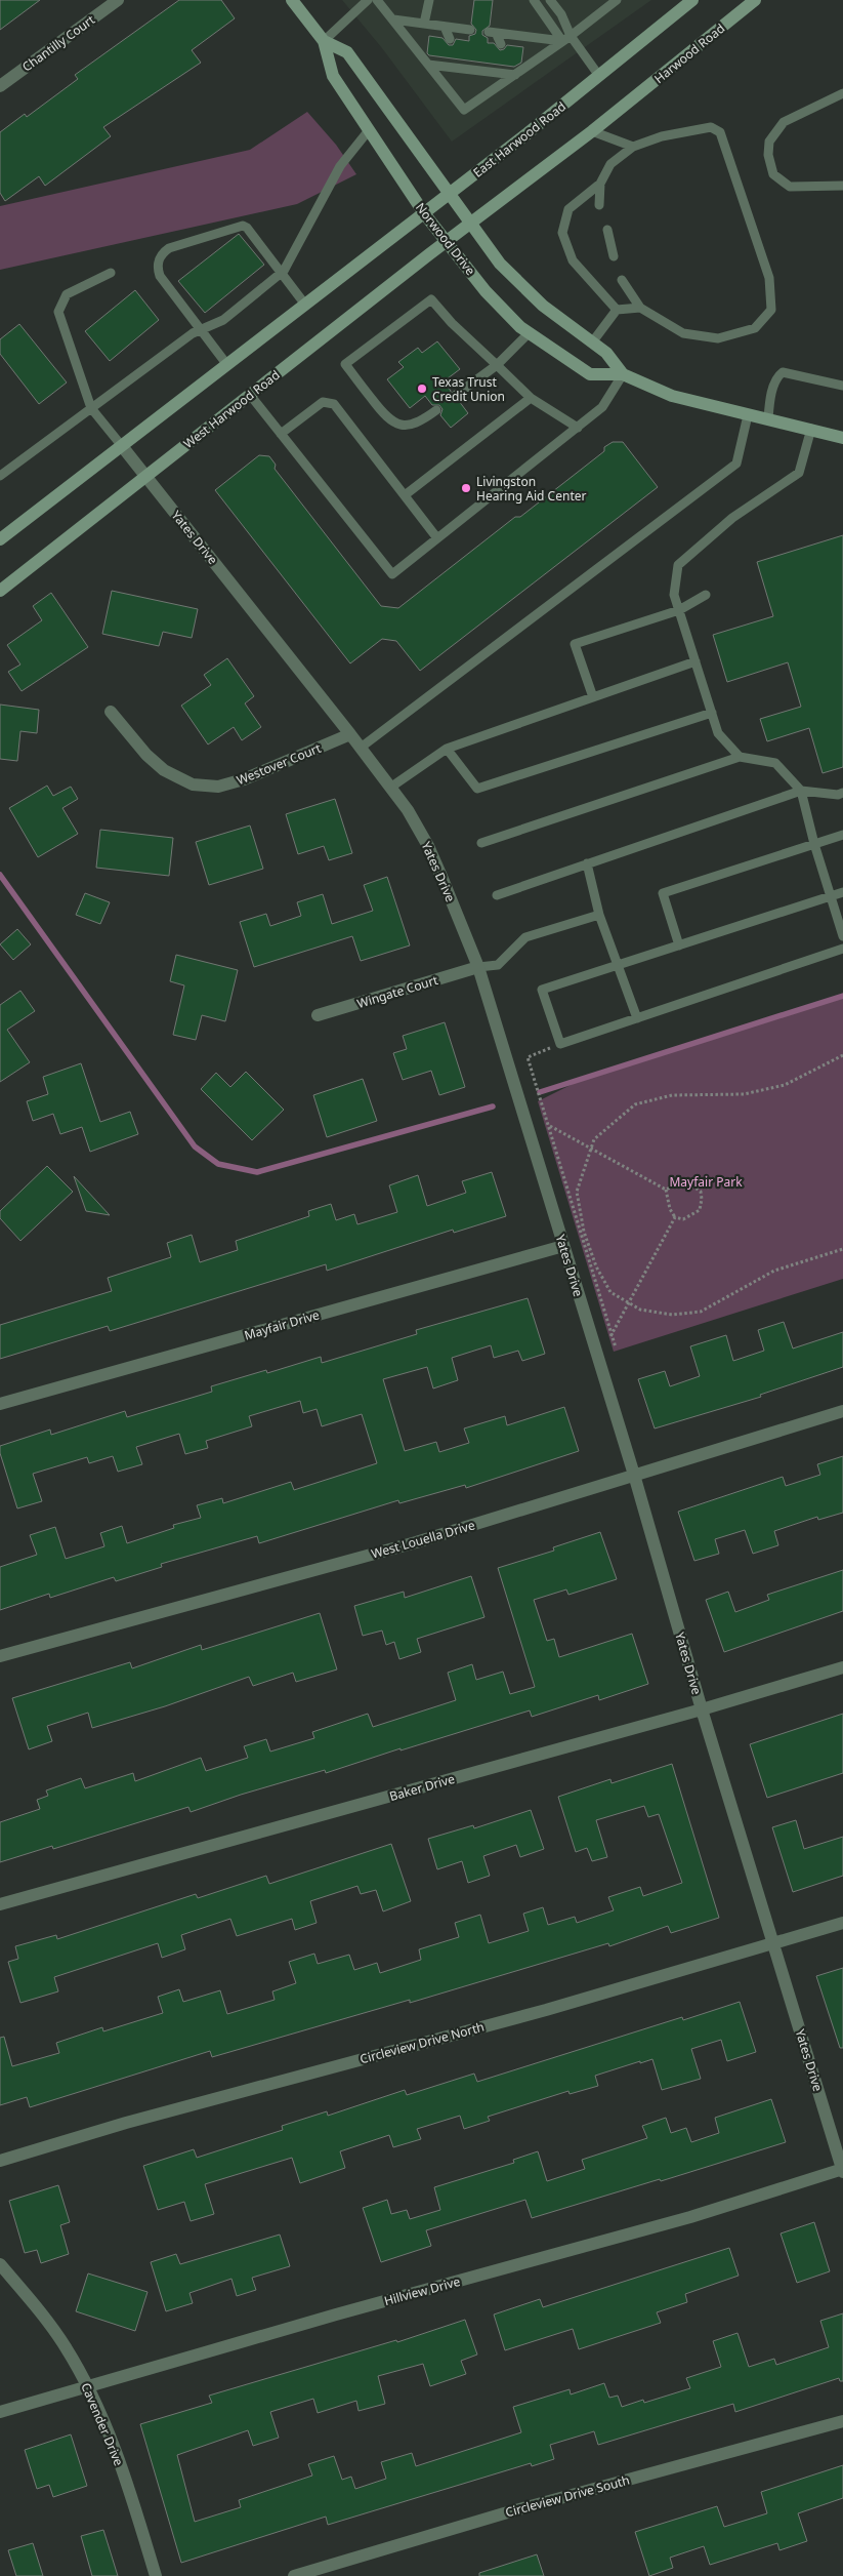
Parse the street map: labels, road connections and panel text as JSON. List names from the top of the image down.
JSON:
{
  "streets": {
    "main road": [
      "Harwood Road",
      "East Harwood Road",
      "Norwood Drive",
      "West Harwood Road"
    ],
    "street": [
      "Chantilly Court",
      "Yates Drive",
      "Westover Court",
      "Wingate Court",
      "Mayfair Drive",
      "West Louella Drive",
      "Baker Drive",
      "Circleview Drive North",
      "Hillview Drive",
      "Cavender Drive",
      "Circleview Drive South"
    ]
  },
  "crossings": [
    ["East Harwood Road", "Norwood Drive"],
    ["Norwood Drive", "West Harwood Road"],
    ["West Harwood Road", "Yates Drive"],
    ["Yates Drive", "Westover Court"],
    ["Yates Drive", "Wingate Court"],
    ["Yates Drive", "Mayfair Drive"],
    ["Yates Drive", "West Louella Drive"],
    ["Yates Drive", "Baker Drive"],
    ["Yates Drive", "Circleview Drive North"],
    ["Yates Drive", "Hillview Drive"],
    ["Hillview Drive", "Cavender Drive"]
  ],
  "parks": ["Mayfair Park"],
  "places": ["Texas Trust Credit Union", "Livingston Hearing Aid Center"]
}
